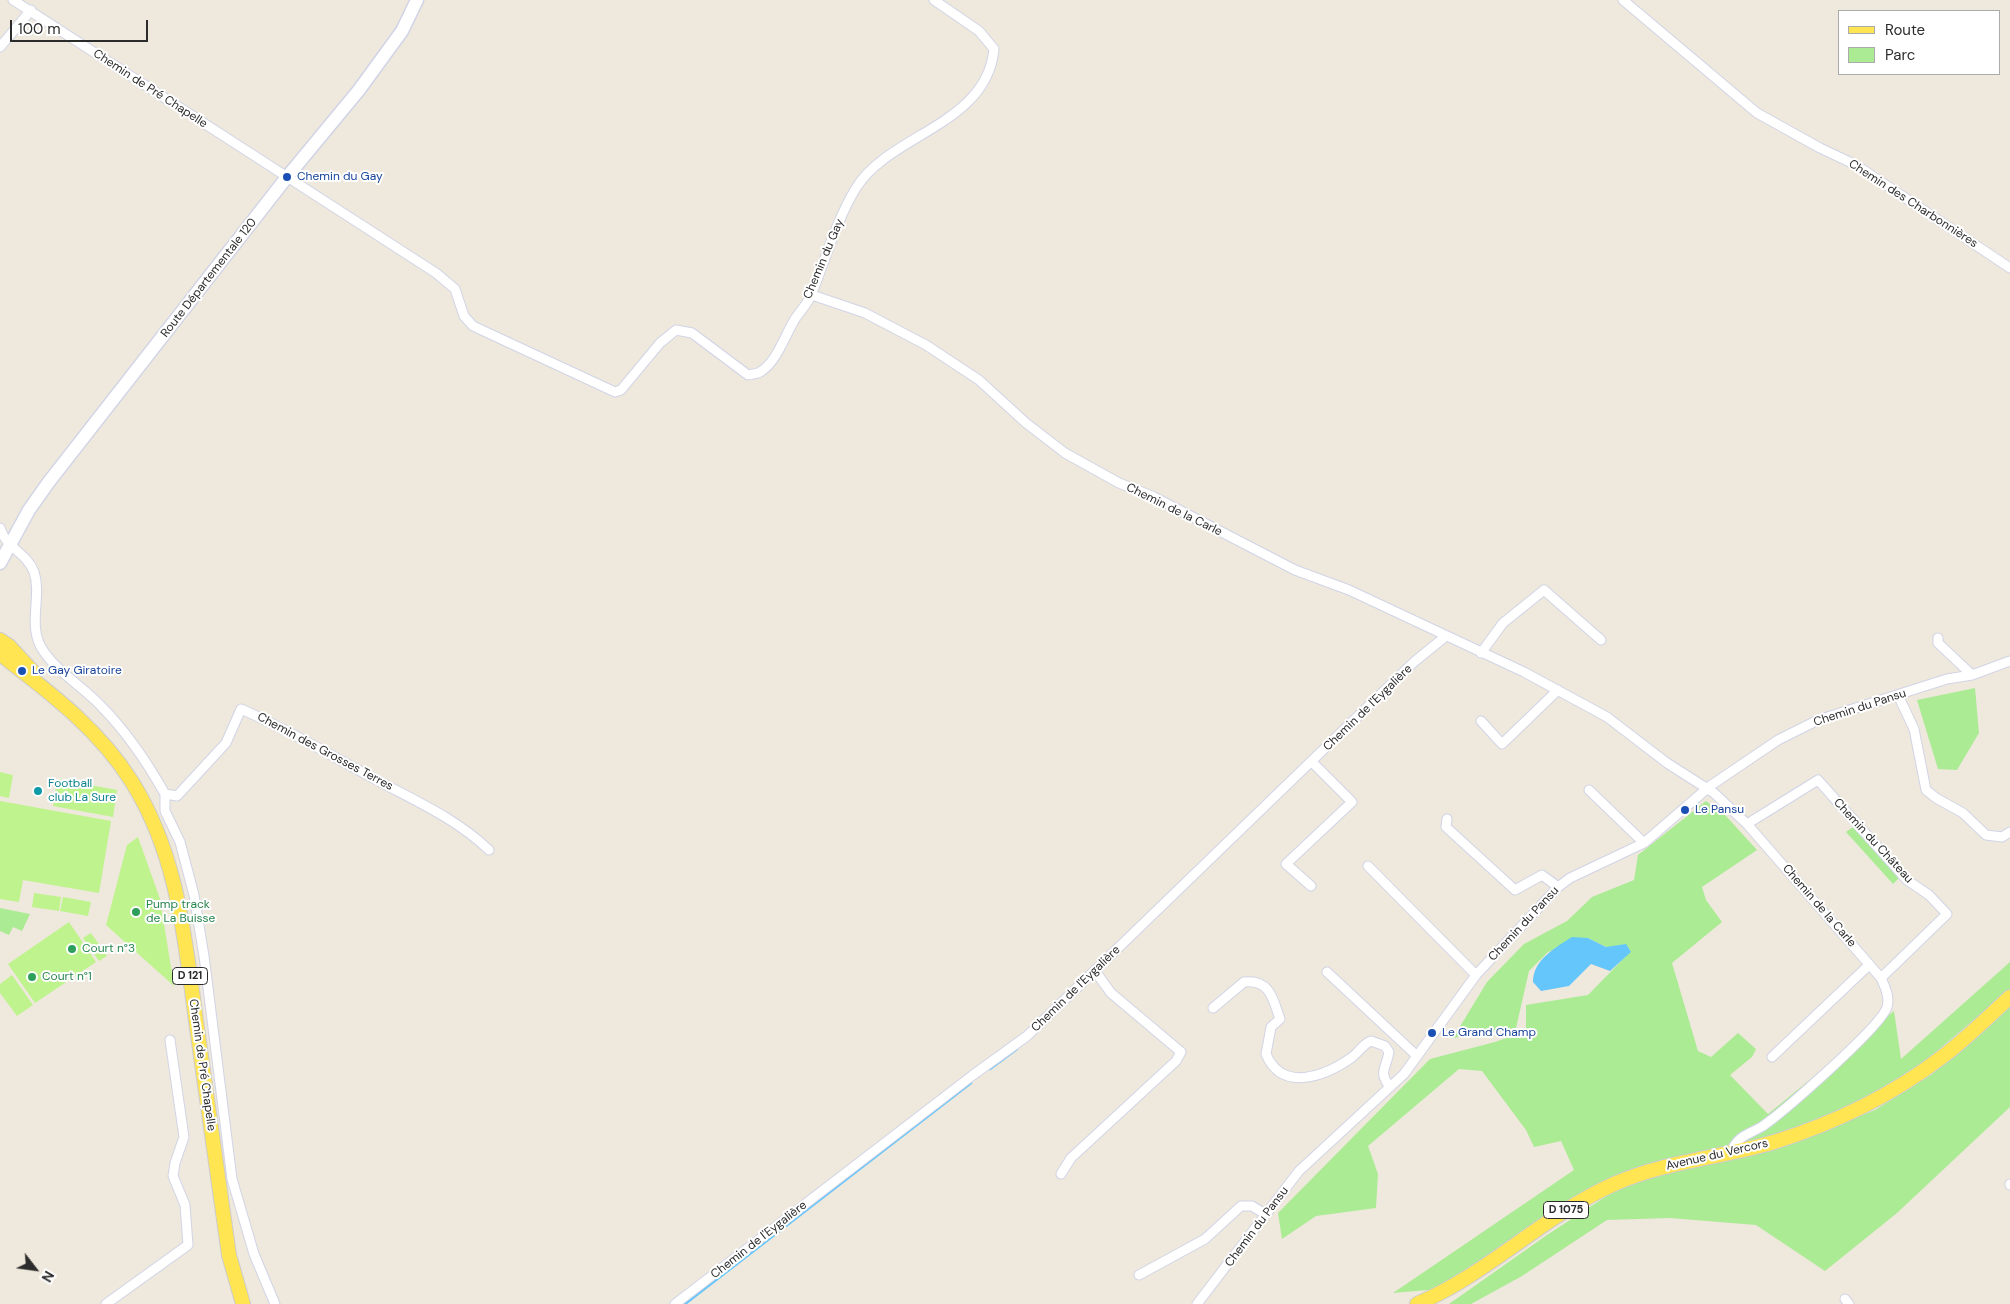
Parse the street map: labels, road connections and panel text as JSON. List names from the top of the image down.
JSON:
{
  "streets": {
    "main road": [
      "Chemin de Pré Chapelle",
      "D 121",
      "Avenue du Vercors",
      "D 1075"
    ],
    "street": [
      "Chemin des Charbonnières",
      "Chemin du Gay",
      "Route Départementale 120",
      "Chemin de la Carle",
      "Chemin de l'Eygalière",
      "Chemin du Pansu",
      "Chemin des Grosses Terres",
      "Chemin du Château"
    ]
  },
  "crossings": [
    ["Chemin de Pré Chapelle", "Chemin du Gay"],
    ["Chemin de Pré Chapelle", "Route Départementale 120"],
    ["Chemin du Gay", "Route Départementale 120"],
    ["Chemin du Gay", "Chemin de la Carle"],
    ["Chemin de la Carle", "Chemin de l'Eygalière"],
    ["Chemin de la Carle", "Chemin du Pansu"],
    ["Chemin de la Carle", "Chemin du Château"],
    ["Chemin de la Carle", "Avenue du Vercors"]
  ],
  "places": [
    "Chemin du Gay",
    "Le Gay Giratoire",
    "Football club La Sure",
    "Le Pansu",
    "Pump track de La Buisse",
    "Court n°3",
    "Court n°1",
    "Le Grand Champ"
  ],
  "legend": ["Route", "Parc"],
  "scale_bar": "100 m",
  "north": "bottom right"
}
